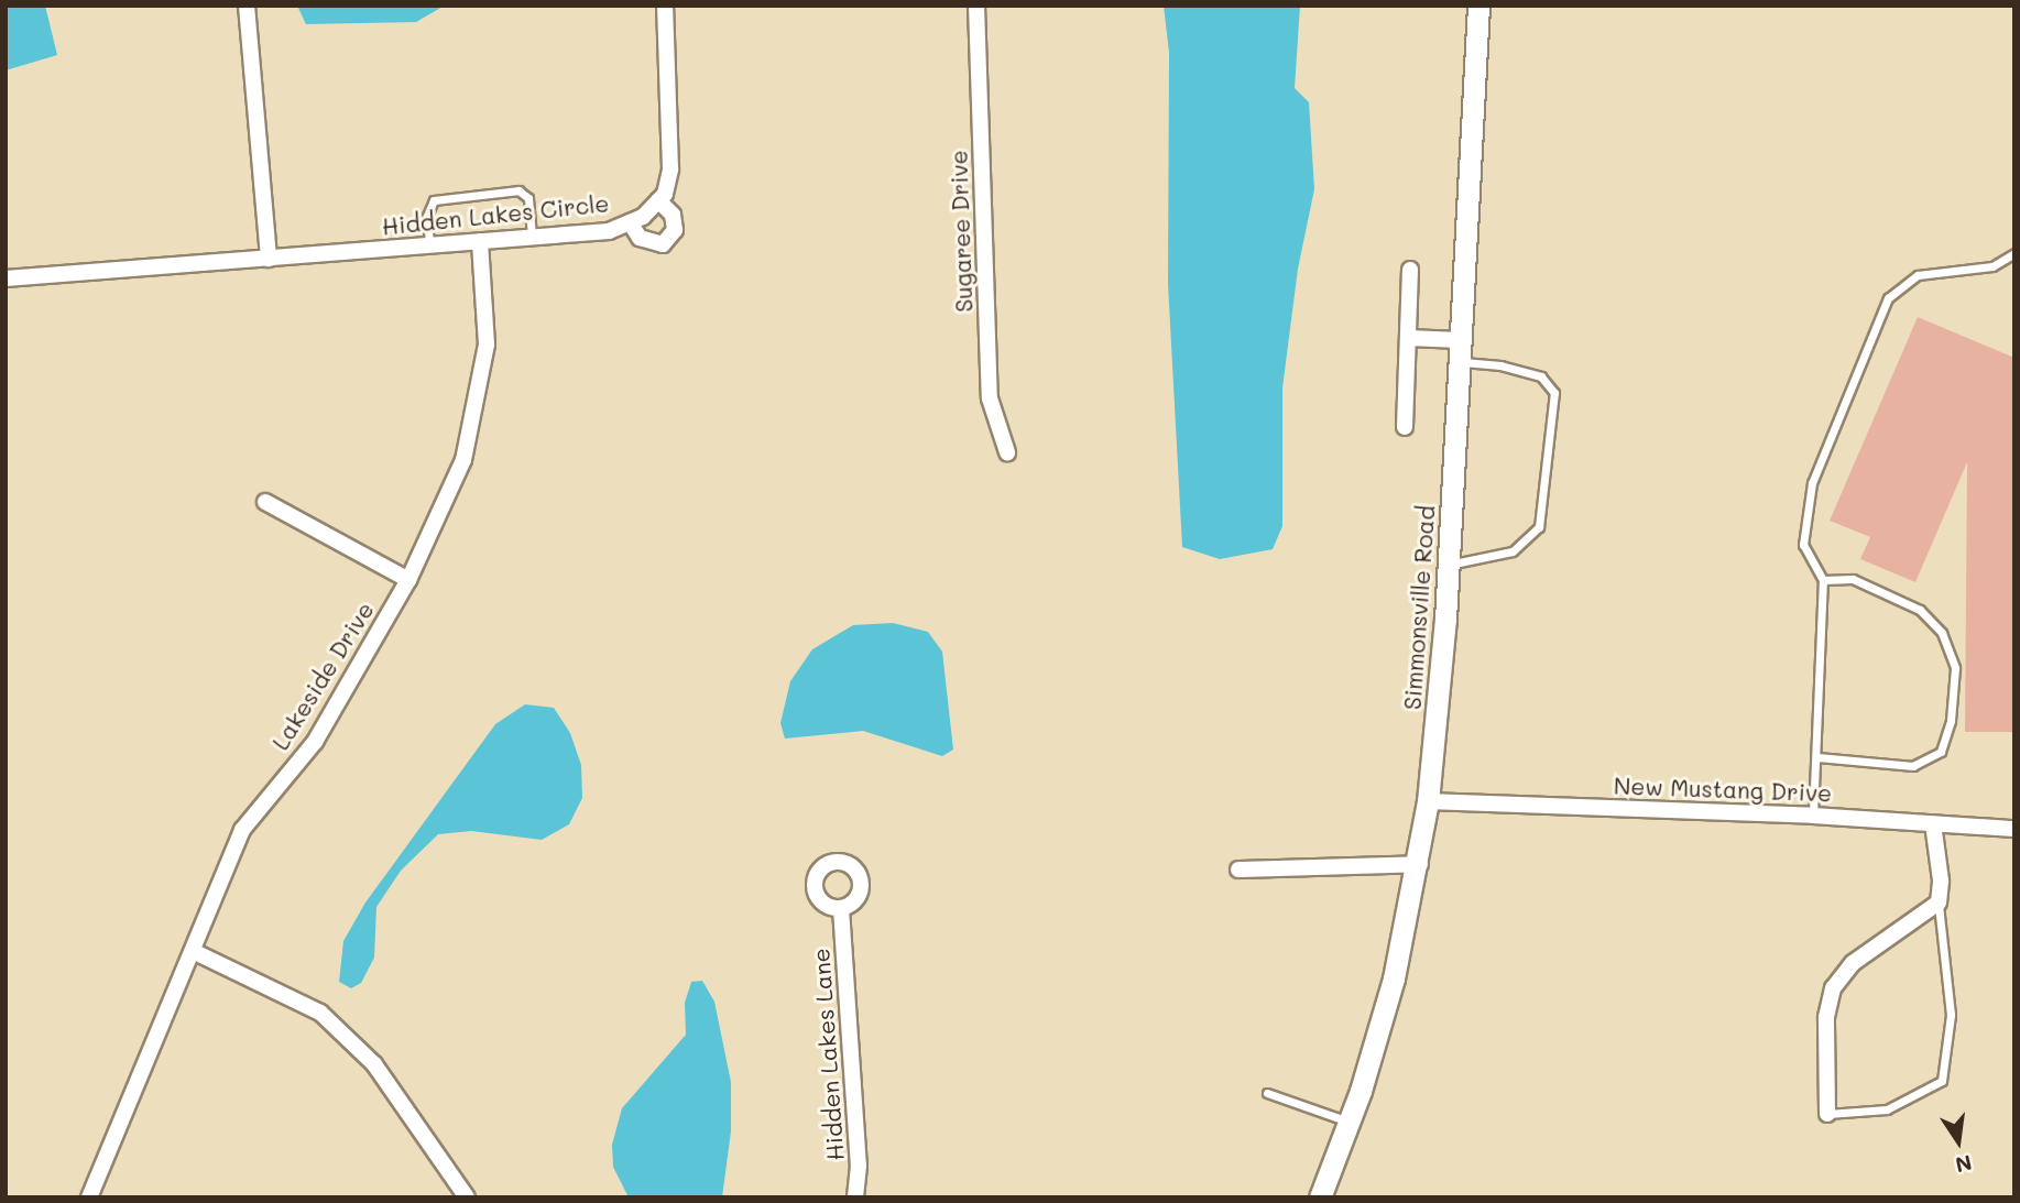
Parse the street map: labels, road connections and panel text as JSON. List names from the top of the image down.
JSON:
{
  "streets": {
    "street": [
      "Hidden Lakes Circle",
      "Sugaree Drive",
      "Simmonsville Road",
      "Lakeside Drive",
      "New Mustang Drive",
      "Hidden Lakes Lane"
    ]
  },
  "crossings": [
    ["Hidden Lakes Circle", "Lakeside Drive"],
    ["Simmonsville Road", "New Mustang Drive"]
  ],
  "north": "bottom"
}
